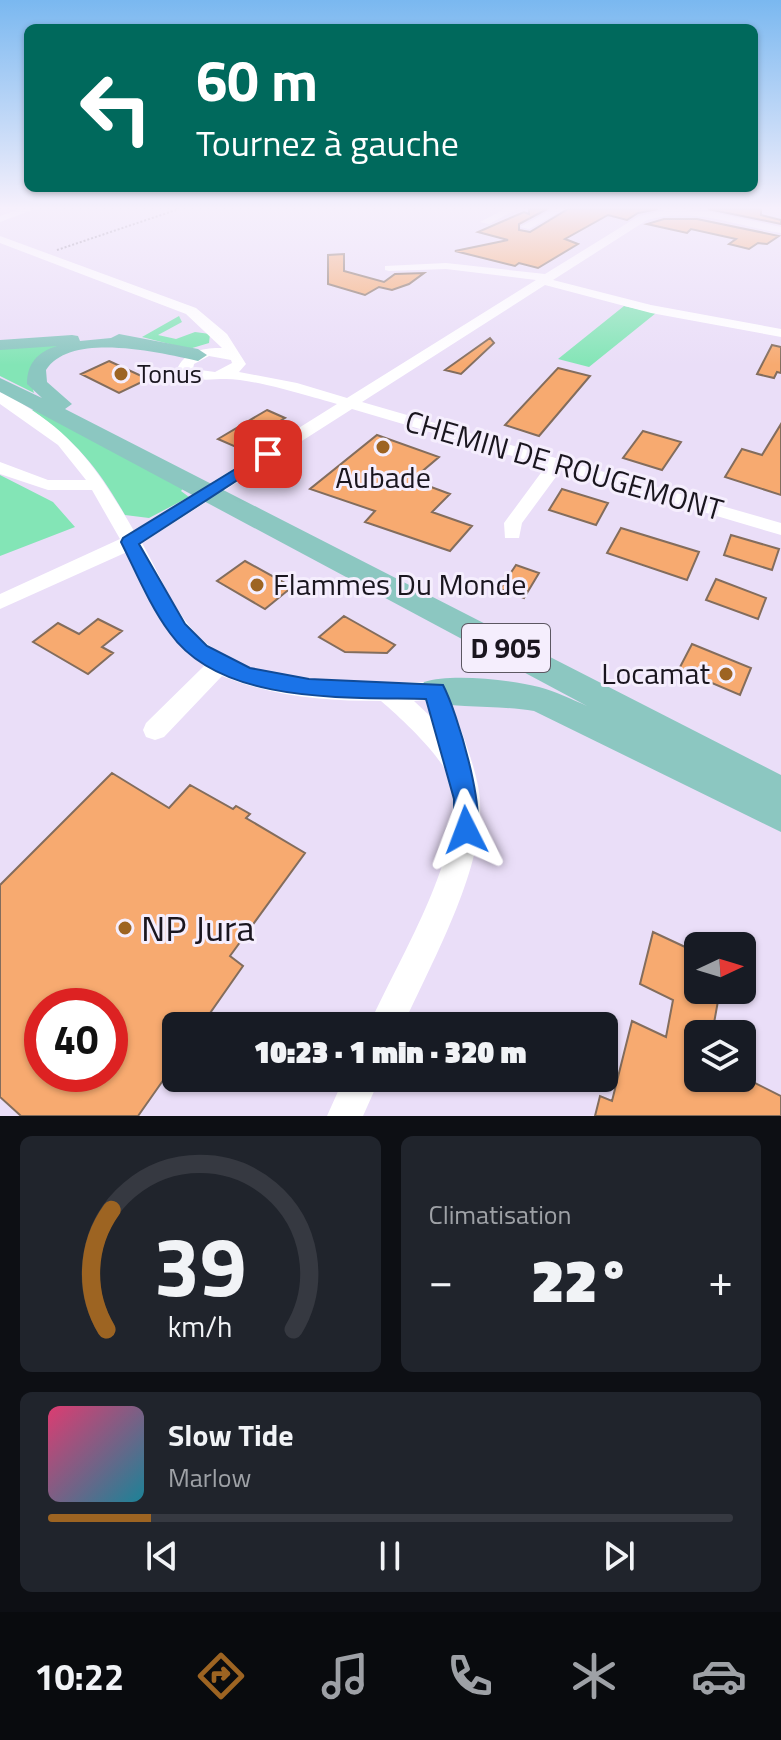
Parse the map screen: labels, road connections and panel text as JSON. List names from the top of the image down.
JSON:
{
  "streets": {
    "main road": ["D 905"],
    "street": ["CHEMIN DE ROUGEMONT"]
  },
  "places": [
    "Tonus",
    "Aubade",
    "Flammes Du Monde",
    "Locamat",
    "NP Jura"
  ],
  "north": "right",
  "page": {
    "turn": ["60 m", "Tournez à gauche"],
    "limit": "40",
    "trip": "10:23 · 1 min · 320 m",
    "tile": "Climatisation",
    "heat": ["−", "22°", "+"],
    "song": ["Slow Tide", "Marlow"],
    "tabs": "10:22",
    "gauge": ["39", "km/h"]
  }
}
